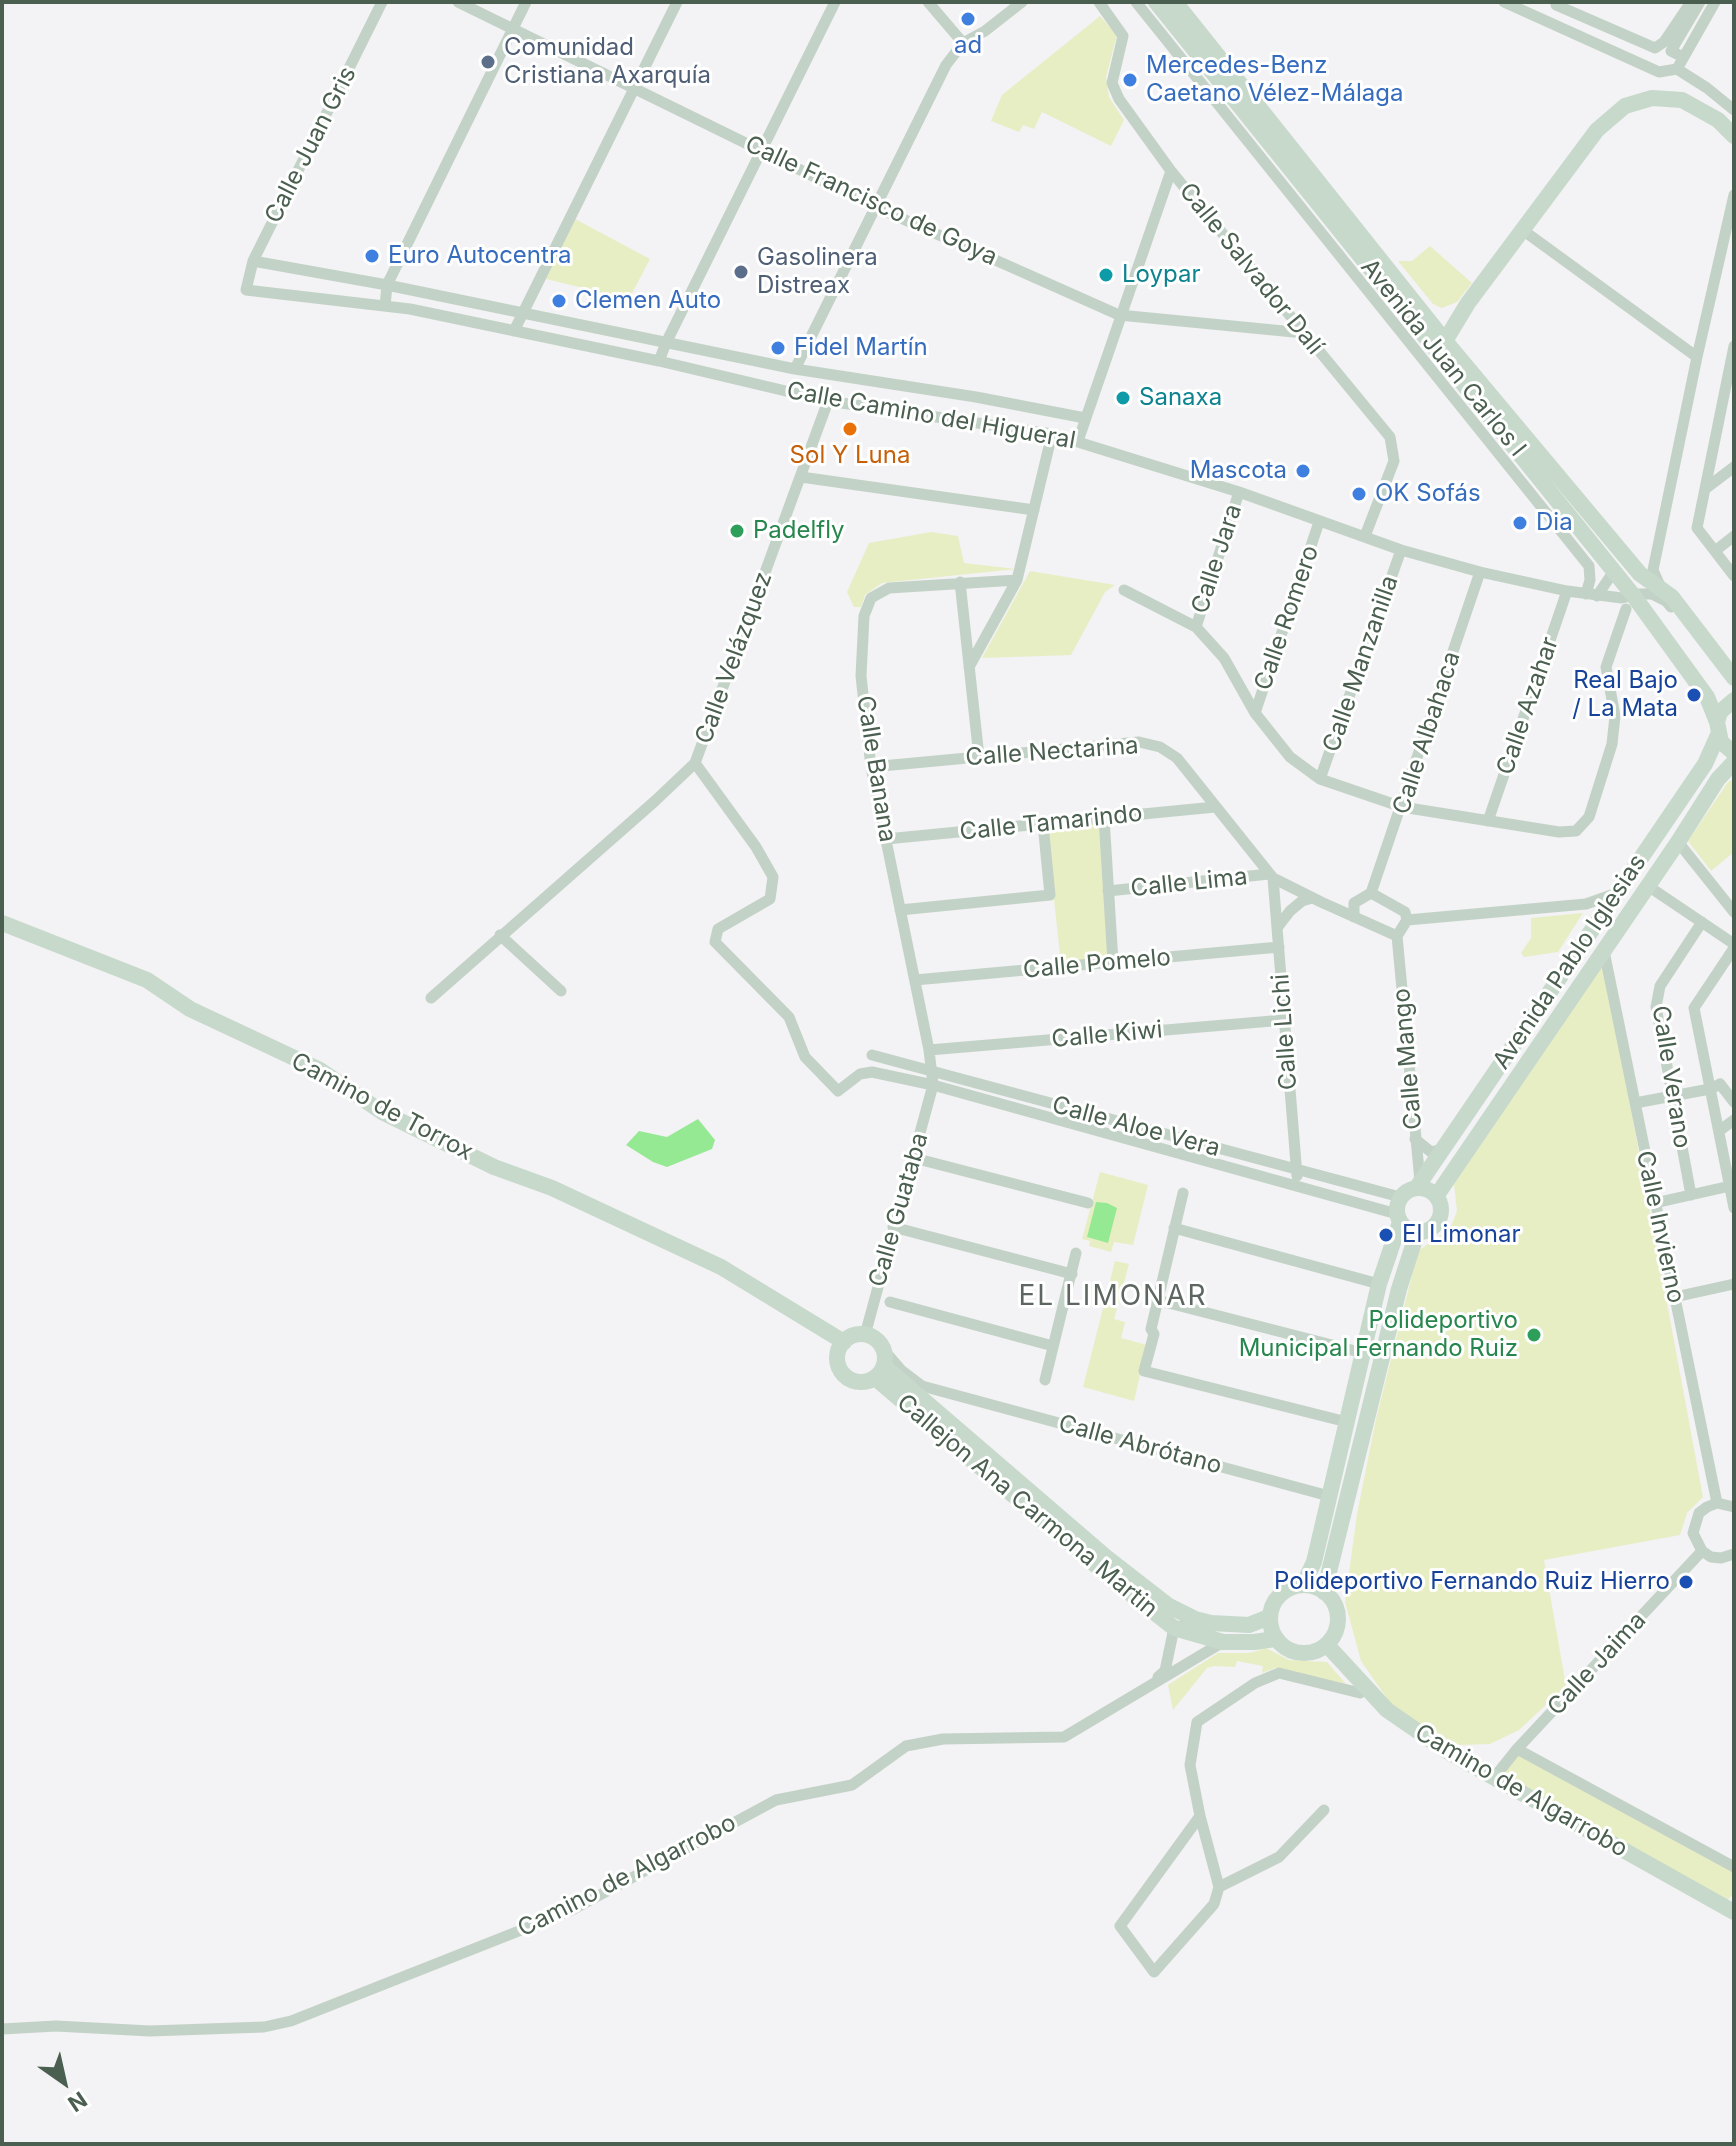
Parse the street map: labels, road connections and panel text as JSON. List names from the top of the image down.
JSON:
{
  "streets": {
    "street": [
      "Calle Juan Gris",
      "Calle Francisco de Goya",
      "Calle Salvador Dalí",
      "Avenida Juan Carlos I",
      "Calle Camino del Higueral",
      "Calle Jara",
      "Calle Romero",
      "Calle Velázquez",
      "Calle Manzanilla",
      "Calle Azahar",
      "Calle Albahaca",
      "Calle Nectarina",
      "Calle Banana",
      "Calle Tamarindo",
      "Calle Lima",
      "Avenida Pablo Iglesias",
      "Calle Pomelo",
      "Calle Lichi",
      "Calle Kiwi",
      "Calle Mango",
      "Calle Verano",
      "Camino de Torrox",
      "Calle Aloe Vera",
      "Calle Guataba",
      "Calle Invierno",
      "Calle Abrótano",
      "Callejon Ana Carmona Martin",
      "Calle Jaima",
      "Camino de Algarrobo"
    ]
  },
  "crossings": [
    ["Calle Juan Gris", "Calle Camino del Higueral"],
    ["Calle Francisco de Goya", "Calle Salvador Dalí"],
    ["Calle Salvador Dalí", "Calle Camino del Higueral"],
    ["Avenida Juan Carlos I", "Calle Camino del Higueral"],
    ["Avenida Juan Carlos I", "Avenida Pablo Iglesias"],
    ["Calle Camino del Higueral", "Calle Jara"],
    ["Calle Camino del Higueral", "Calle Romero"],
    ["Calle Camino del Higueral", "Calle Velázquez"],
    ["Calle Camino del Higueral", "Calle Manzanilla"],
    ["Calle Camino del Higueral", "Calle Azahar"],
    ["Calle Camino del Higueral", "Calle Albahaca"],
    ["Calle Velázquez", "Calle Aloe Vera"],
    ["Calle Albahaca", "Calle Nectarina"],
    ["Calle Nectarina", "Calle Banana"],
    ["Calle Nectarina", "Calle Tamarindo"],
    ["Calle Nectarina", "Calle Lima"],
    ["Calle Nectarina", "Calle Lichi"],
    ["Calle Nectarina", "Calle Mango"],
    ["Calle Banana", "Calle Tamarindo"],
    ["Calle Banana", "Calle Pomelo"],
    ["Calle Banana", "Calle Kiwi"],
    ["Calle Banana", "Calle Aloe Vera"],
    ["Calle Banana", "Calle Guataba"],
    ["Calle Lima", "Calle Lichi"],
    ["Avenida Pablo Iglesias", "Calle Mango"],
    ["Avenida Pablo Iglesias", "Calle Aloe Vera"],
    ["Avenida Pablo Iglesias", "Calle Invierno"],
    ["Calle Pomelo", "Calle Lichi"],
    ["Calle Lichi", "Calle Kiwi"],
    ["Calle Lichi", "Calle Aloe Vera"],
    ["Calle Mango", "Calle Aloe Vera"],
    ["Camino de Torrox", "Calle Guataba"],
    ["Camino de Torrox", "Calle Abrótano"],
    ["Camino de Torrox", "Callejon Ana Carmona Martin"],
    ["Calle Aloe Vera", "Calle Guataba"],
    ["Calle Guataba", "Calle Abrótano"],
    ["Calle Guataba", "Callejon Ana Carmona Martin"],
    ["Calle Abrótano", "Callejon Ana Carmona Martin"],
    ["Callejon Ana Carmona Martin", "Camino de Algarrobo"],
    ["Calle Jaima", "Camino de Algarrobo"]
  ],
  "districts": ["EL LIMONAR"],
  "places": [
    "ad",
    "Comunidad Cristiana Axarquía",
    "Mercedes-Benz Caetano Vélez-Málaga",
    "Euro Autocentra",
    "Gasolinera Distreax",
    "Loypar",
    "Clemen Auto",
    "Fidel Martín",
    "Sanaxa",
    "Sol Y Luna",
    "Mascota",
    "OK Sofás",
    "Dia",
    "Padelfly",
    "Real Bajo / La Mata",
    "El Limonar",
    "Polideportivo Municipal Fernando Ruiz",
    "Polideportivo Fernando Ruiz Hierro"
  ],
  "north": "bottom right"
}
